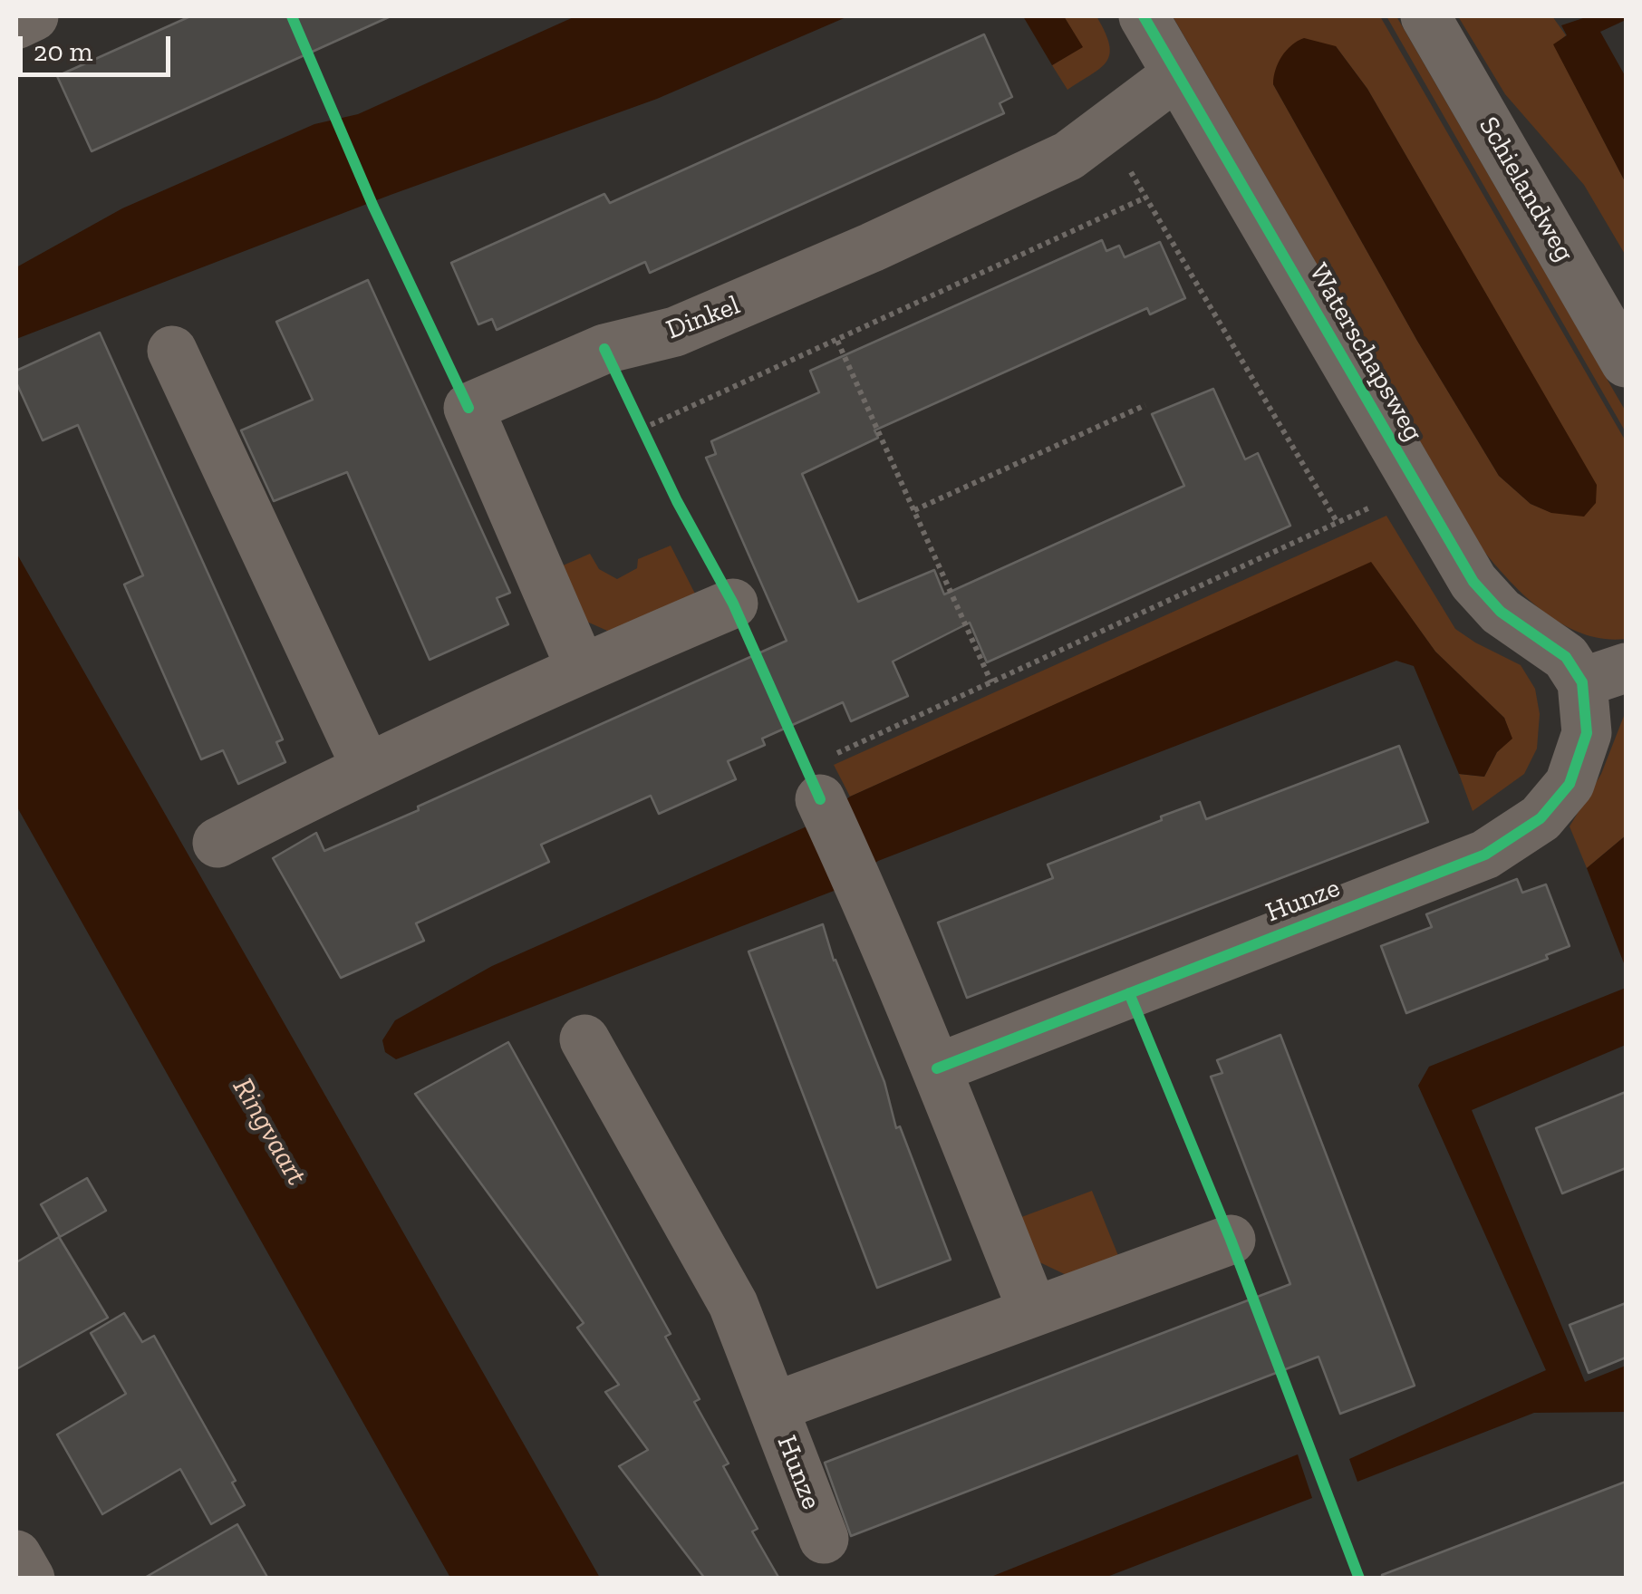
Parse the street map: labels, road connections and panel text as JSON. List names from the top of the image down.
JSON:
{
  "streets": {
    "street": [
      "Schielandweg",
      "Dinkel",
      "Waterschapsweg",
      "Hunze"
    ]
  },
  "crossings": [
    ["Dinkel", "Waterschapsweg"],
    ["Waterschapsweg", "Hunze"]
  ],
  "water": ["Ringvaart"],
  "scale_bar": "20 m"
}
